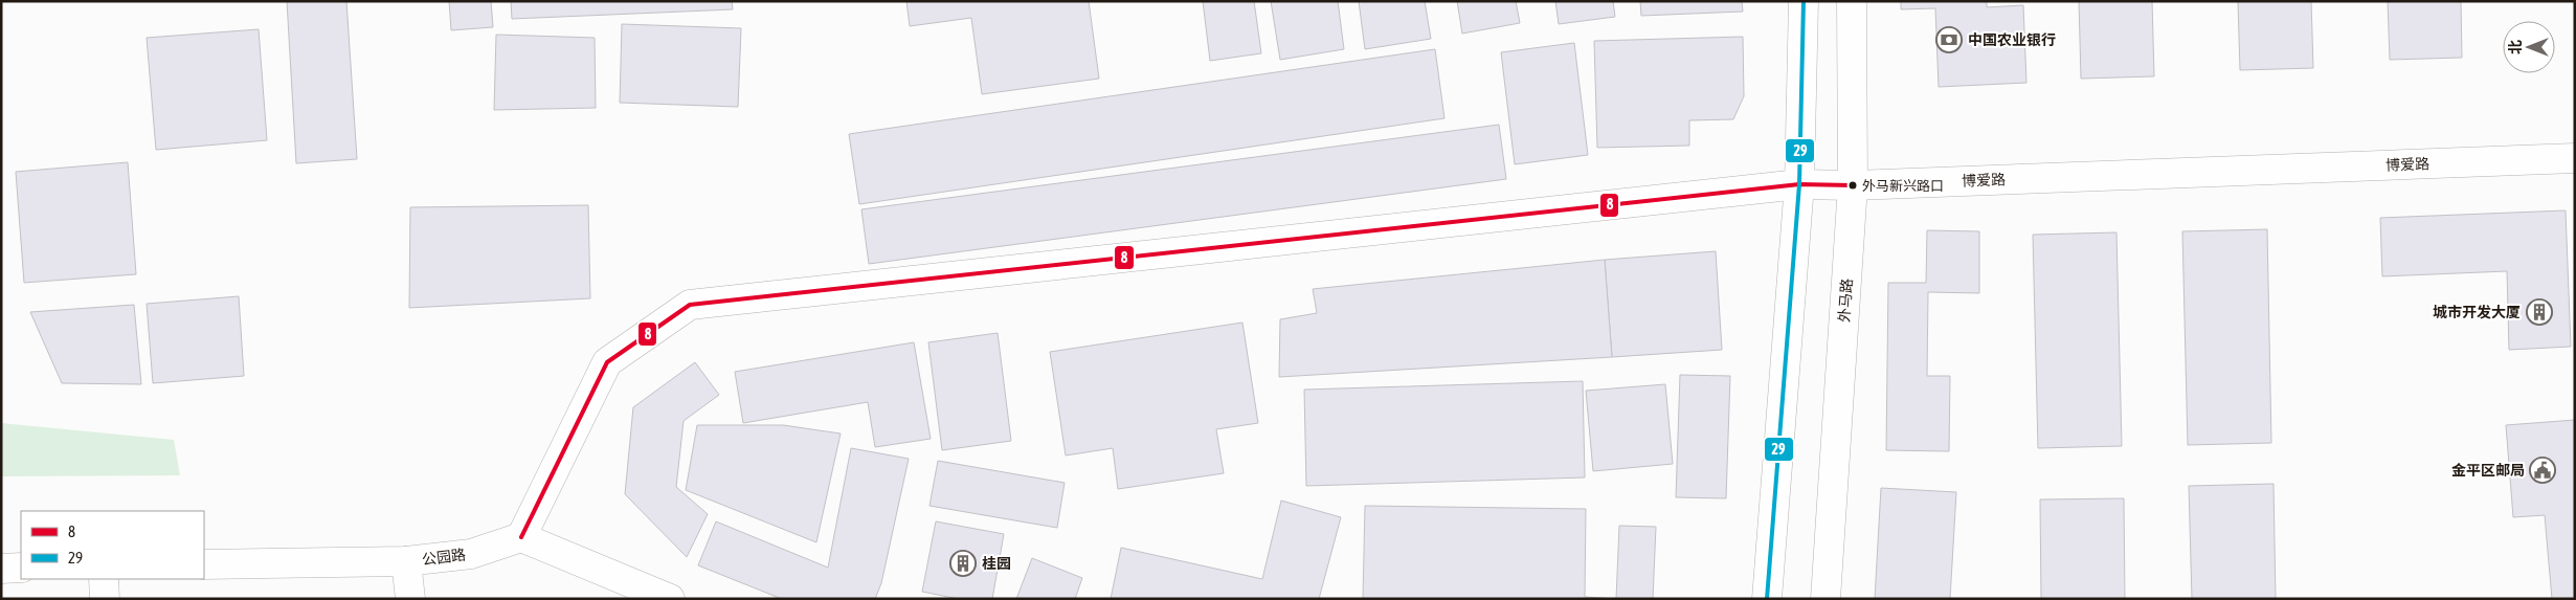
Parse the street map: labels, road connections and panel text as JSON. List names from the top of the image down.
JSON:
{
  "streets": {
    "street": ["博爱路", "外马路", "公园路"]
  },
  "crossings": [
    ["博爱路", "外马路"],
    ["博爱路", "公园路"]
  ],
  "places": {
    "bank": ["中国农业银行"],
    "other": ["外马新兴路口"],
    "building": ["城市开发大厦", "桂园"],
    "public building": ["金平区邮局"]
  },
  "lines": ["transit line 29", "transit line 8"],
  "legend": ["8", "29"],
  "north": "left"
}
